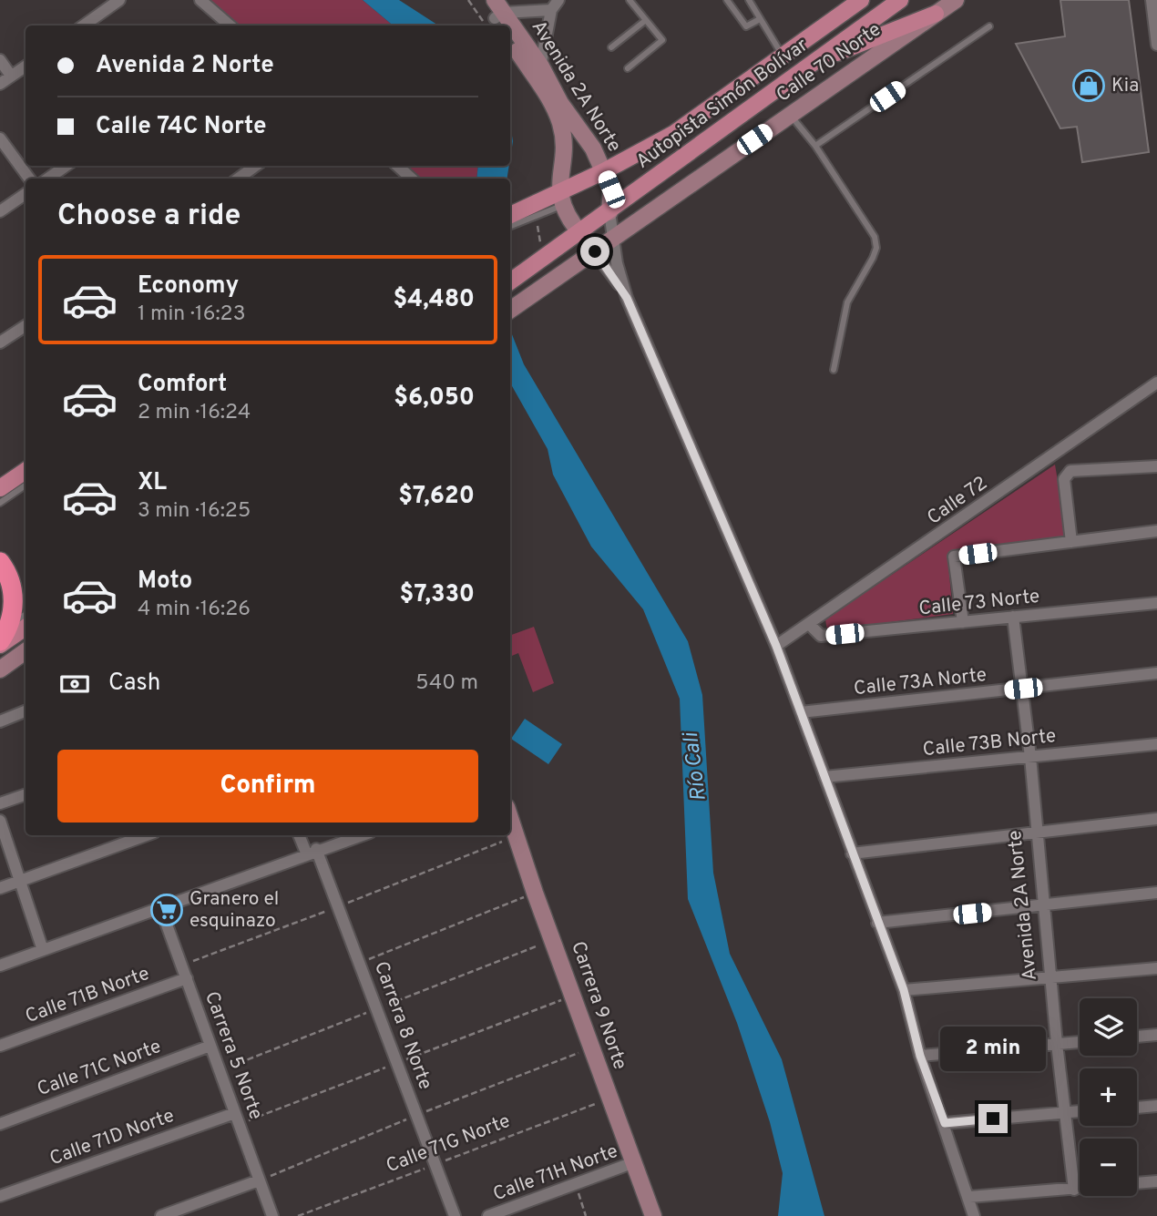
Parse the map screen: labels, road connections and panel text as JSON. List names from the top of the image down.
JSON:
{
  "streets": {
    "main road": ["Autopista Simón Bolívar"],
    "street": [
      "Calle 70 Norte",
      "Avenida 2A Norte",
      "Calle 72",
      "Calle 73 Norte",
      "Calle 73A Norte",
      "Calle 73B Norte",
      "Calle 71B Norte",
      "Carrera 9 Norte",
      "Carrera 8 Norte",
      "Carrera 5 Norte",
      "Calle 71C Norte",
      "Calle 71D Norte",
      "Calle 71H Norte"
    ],
    "path": ["Calle 71G Norte"]
  },
  "crossings": [
    ["Calle 70 Norte", "Avenida 2A Norte"],
    ["Avenida 2A Norte", "Autopista Simón Bolívar"],
    ["Avenida 2A Norte", "Calle 73 Norte"],
    ["Avenida 2A Norte", "Calle 73A Norte"],
    ["Avenida 2A Norte", "Calle 73B Norte"],
    ["Calle 72", "Calle 73 Norte"],
    ["Calle 71B Norte", "Carrera 5 Norte"],
    ["Carrera 9 Norte", "Calle 71G Norte"],
    ["Carrera 9 Norte", "Calle 71H Norte"],
    ["Carrera 8 Norte", "Calle 71G Norte"],
    ["Carrera 5 Norte", "Calle 71C Norte"],
    ["Carrera 5 Norte", "Calle 71D Norte"]
  ],
  "water": ["Río Cali"],
  "places": {
    "shop": ["Kia"],
    "supermarket": ["Granero el esquinazo"]
  },
  "page": {
    "banner": ["Avenida 2 Norte", "Calle 74C Norte"],
    "heading": "Choose a ride",
    "list": [
      {
        "name": "Economy",
        "note": "1 min · 16:23",
        "value": "$4,480"
      },
      {
        "name": "Comfort",
        "note": "2 min · 16:24",
        "value": "$6,050"
      },
      {
        "name": "XL",
        "note": "3 min · 16:25",
        "value": "$7,620"
      },
      {
        "name": "Moto",
        "note": "4 min · 16:26",
        "value": "$7,330"
      }
    ],
    "pay": ["Cash", "540 m"],
    "buttons": "Confirm",
    "map_buttons": ["+", "−"],
    "bubble": "2 min"
  }
}
